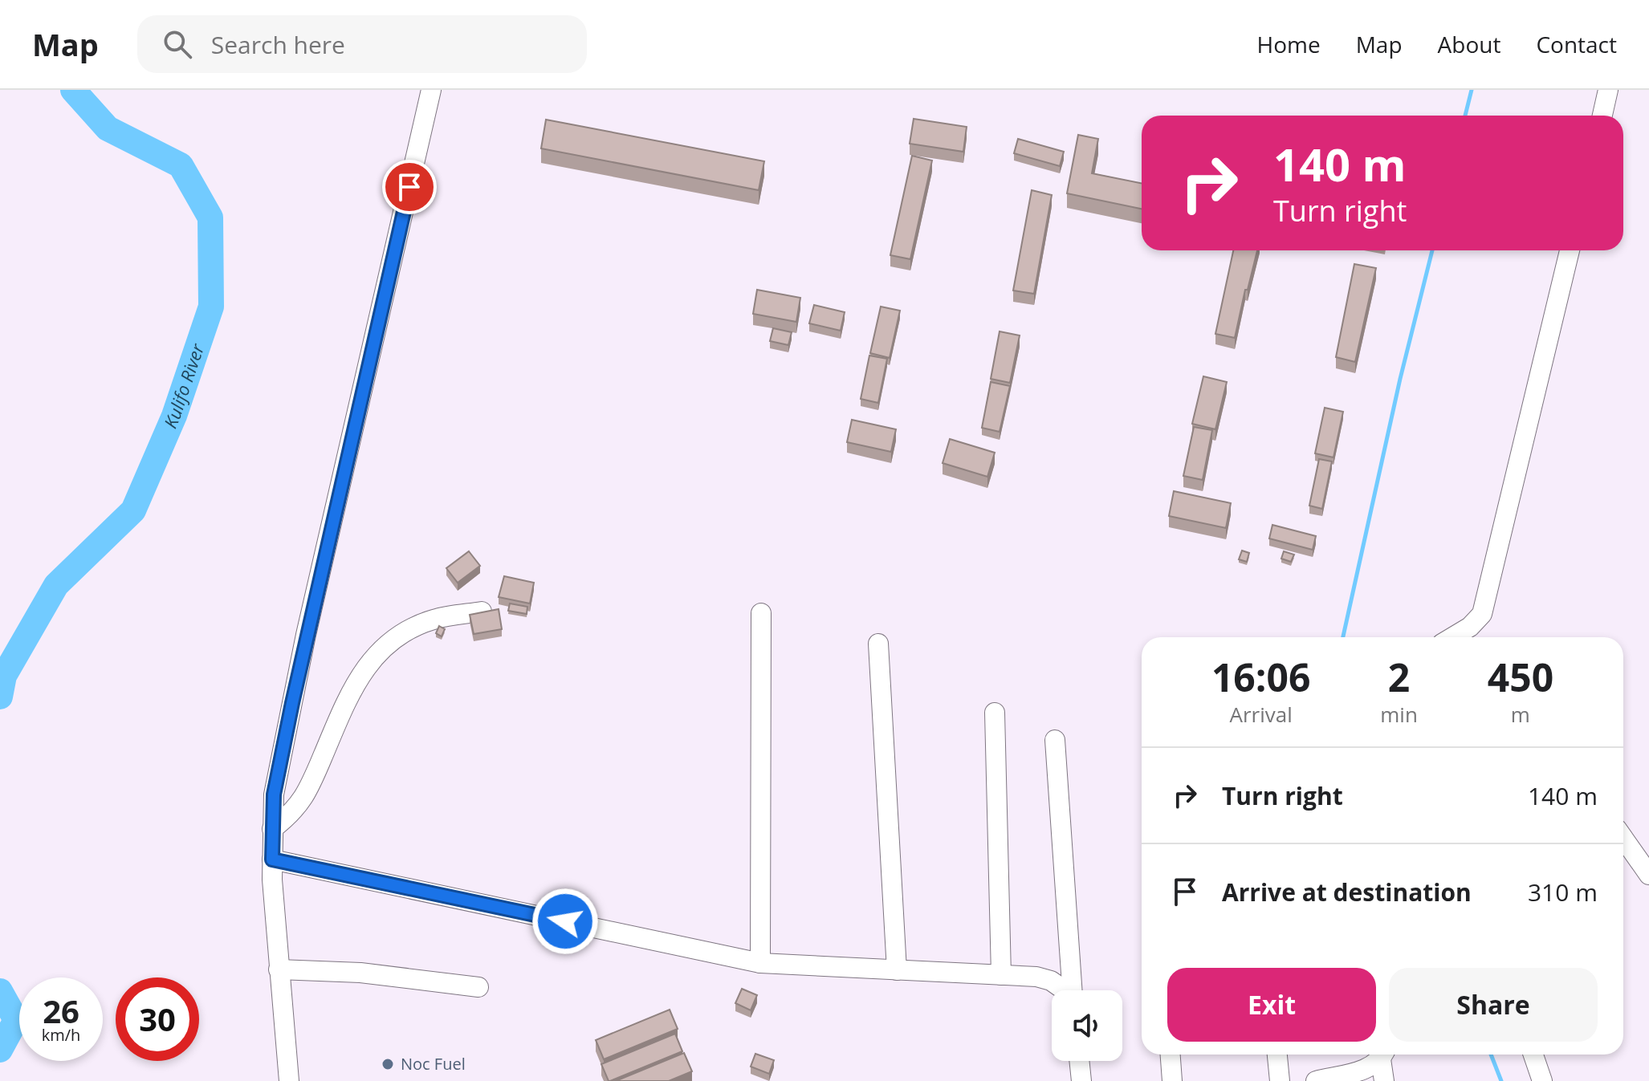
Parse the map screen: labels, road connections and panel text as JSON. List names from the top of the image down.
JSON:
{
  "water": ["Kulifo River"],
  "places": ["Noc Fuel"],
  "page": {
    "header": "Map",
    "search": "Search here",
    "nav": [
      "Home",
      "Map",
      "About",
      "Contact"
    ],
    "turn": ["140 m", "Turn right"],
    "eta": [
      "16:06",
      "Arrival",
      "2",
      "min",
      "450",
      "m"
    ],
    "list": [
      {
        "name": "Turn right",
        "value": "140 m"
      },
      {
        "name": "Arrive at destination",
        "value": "310 m"
      }
    ],
    "buttons": ["Exit", "Share"],
    "speed": "26 km/h",
    "limit": "30"
  }
}
